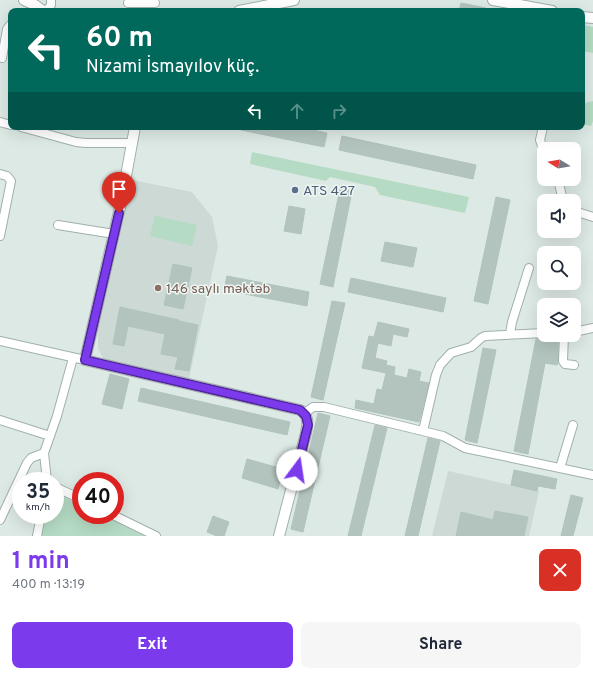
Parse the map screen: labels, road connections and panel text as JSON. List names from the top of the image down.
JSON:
{
  "places": ["ATS 427", "146 saylı məktəb"],
  "north": "left",
  "page": {
    "turn": ["60 m", "Nizami İsmayılov küç."],
    "speed": "35 km/h",
    "limit": "40",
    "heading": ["1 min", "400 m · 13:19"],
    "buttons": ["Exit", "Share"]
  }
}
